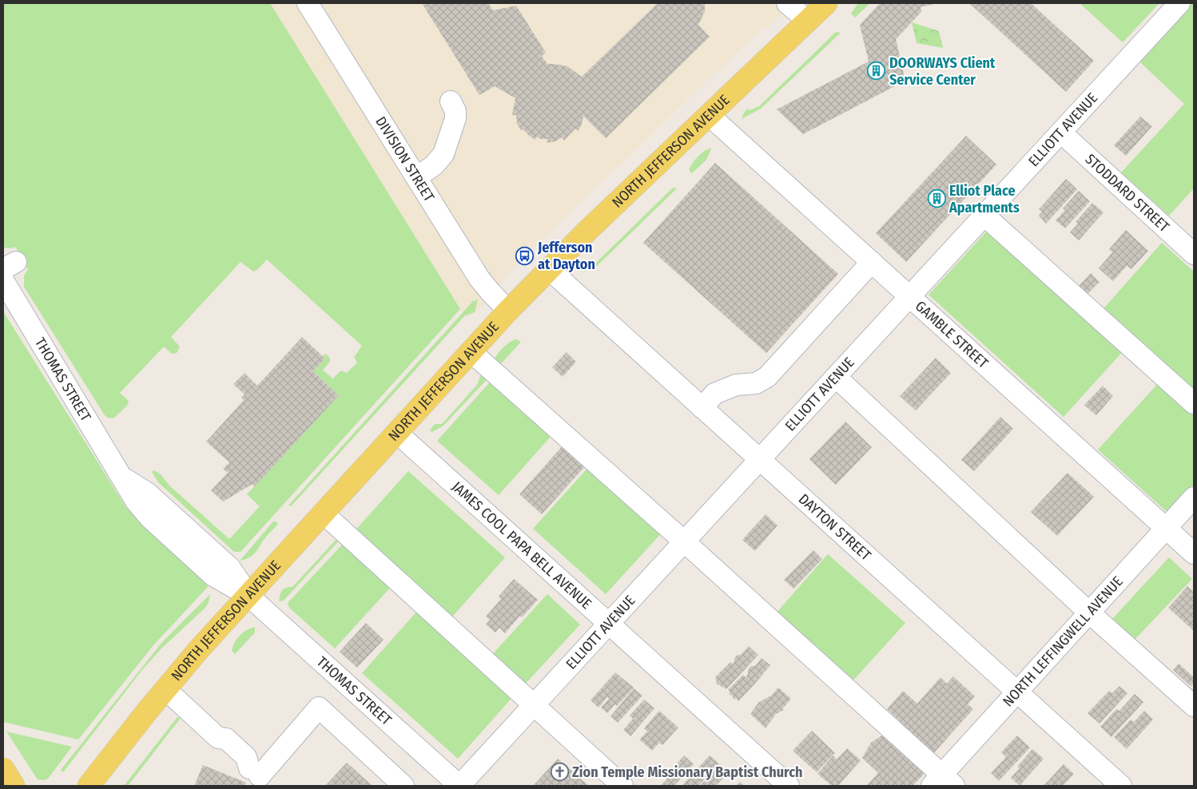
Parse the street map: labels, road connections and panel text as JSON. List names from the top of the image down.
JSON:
{
  "streets": {
    "main road": ["NORTH JEFFERSON AVENUE"],
    "street": [
      "ELLIOTT AVENUE",
      "DIVISION STREET",
      "STODDARD STREET",
      "GAMBLE STREET",
      "THOMAS STREET",
      "DAYTON STREET",
      "JAMES COOL PAPA BELL AVENUE",
      "NORTH LEFFINGWELL AVENUE"
    ]
  },
  "crossings": [
    ["ELLIOTT AVENUE", "STODDARD STREET"],
    ["ELLIOTT AVENUE", "GAMBLE STREET"],
    ["ELLIOTT AVENUE", "THOMAS STREET"],
    ["ELLIOTT AVENUE", "DAYTON STREET"],
    ["ELLIOTT AVENUE", "JAMES COOL PAPA BELL AVENUE"],
    ["NORTH JEFFERSON AVENUE", "DIVISION STREET"],
    ["NORTH JEFFERSON AVENUE", "GAMBLE STREET"],
    ["NORTH JEFFERSON AVENUE", "THOMAS STREET"],
    ["NORTH JEFFERSON AVENUE", "DAYTON STREET"],
    ["NORTH JEFFERSON AVENUE", "JAMES COOL PAPA BELL AVENUE"],
    ["GAMBLE STREET", "NORTH LEFFINGWELL AVENUE"],
    ["DAYTON STREET", "NORTH LEFFINGWELL AVENUE"]
  ],
  "places": {
    "building": ["DOORWAYS Client Service Center", "Elliot Place Apartments"],
    "bus stop": ["Jefferson at Dayton"],
    "church": ["Zion Temple Missionary Baptist Church"]
  }
}
